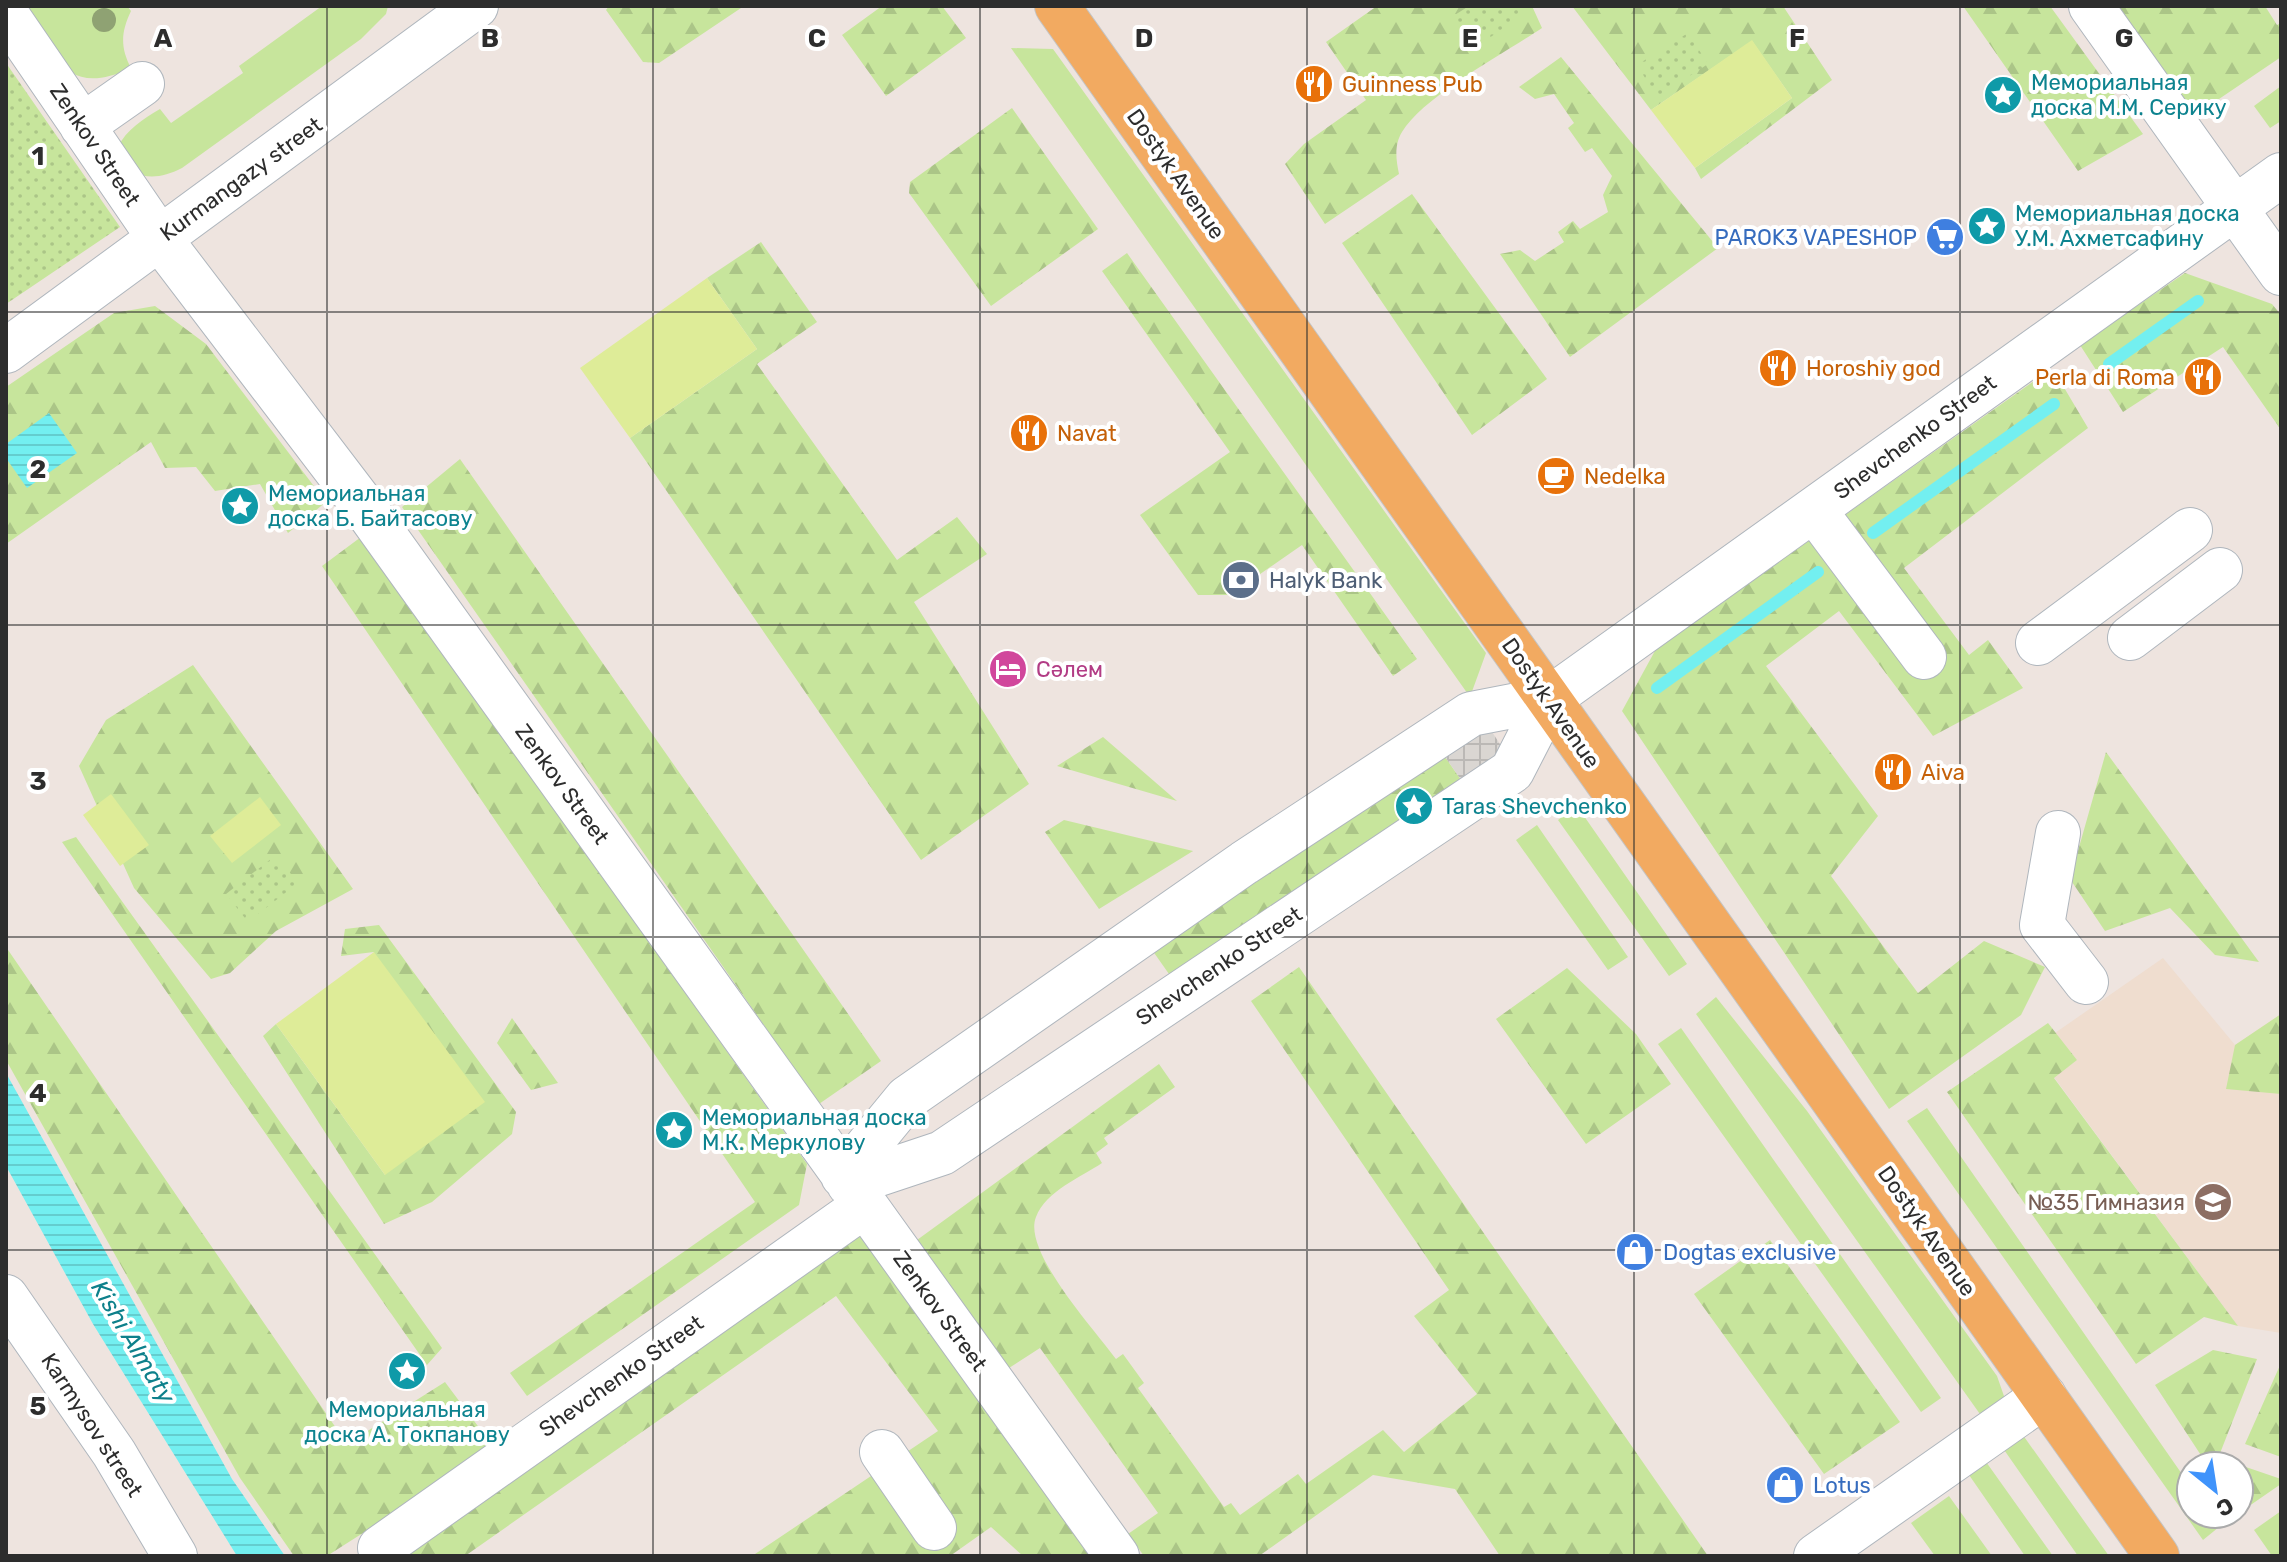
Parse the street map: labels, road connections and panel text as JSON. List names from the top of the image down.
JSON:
{
  "streets": {
    "main road": ["Dostyk Avenue"],
    "street": [
      "Zenkov Street",
      "Kurmangazy street",
      "Shevchenko Street",
      "Karmysov street"
    ]
  },
  "crossings": [
    ["Zenkov Street", "Kurmangazy street"],
    ["Zenkov Street", "Shevchenko Street"],
    ["Dostyk Avenue", "Shevchenko Street"]
  ],
  "water": ["Kіshі Almaty"],
  "places": {
    "restaurant": [
      "Guinness Pub",
      "Horoshiy god",
      "Perla di Roma",
      "Navat",
      "Aiva"
    ],
    "place": [
      "Мемориальная доска М.М. Серику",
      "Мемориальная доска У.М. Ахметсафину",
      "Мемориальная доска Б. Байтасову",
      "Taras Shevchenko",
      "Мемориальная доска М.К. Меркулову",
      "Мемориальная доска А. Токпанову"
    ],
    "supermarket": ["PAROK3 VAPESHOP"],
    "cafe": ["Nedelka"],
    "bank": ["Halyk Bank"],
    "hotel": ["Сәлем"],
    "school or university": ["№35 Гимназия"],
    "shop": ["Dogtas exclusive", "Lotus"]
  },
  "north": "bottom right",
  "grid": {
    "columns": [
      "A",
      "B",
      "C",
      "D",
      "E",
      "F",
      "G"
    ],
    "rows": [
      "1",
      "2",
      "3",
      "4",
      "5"
    ]
  }
}
